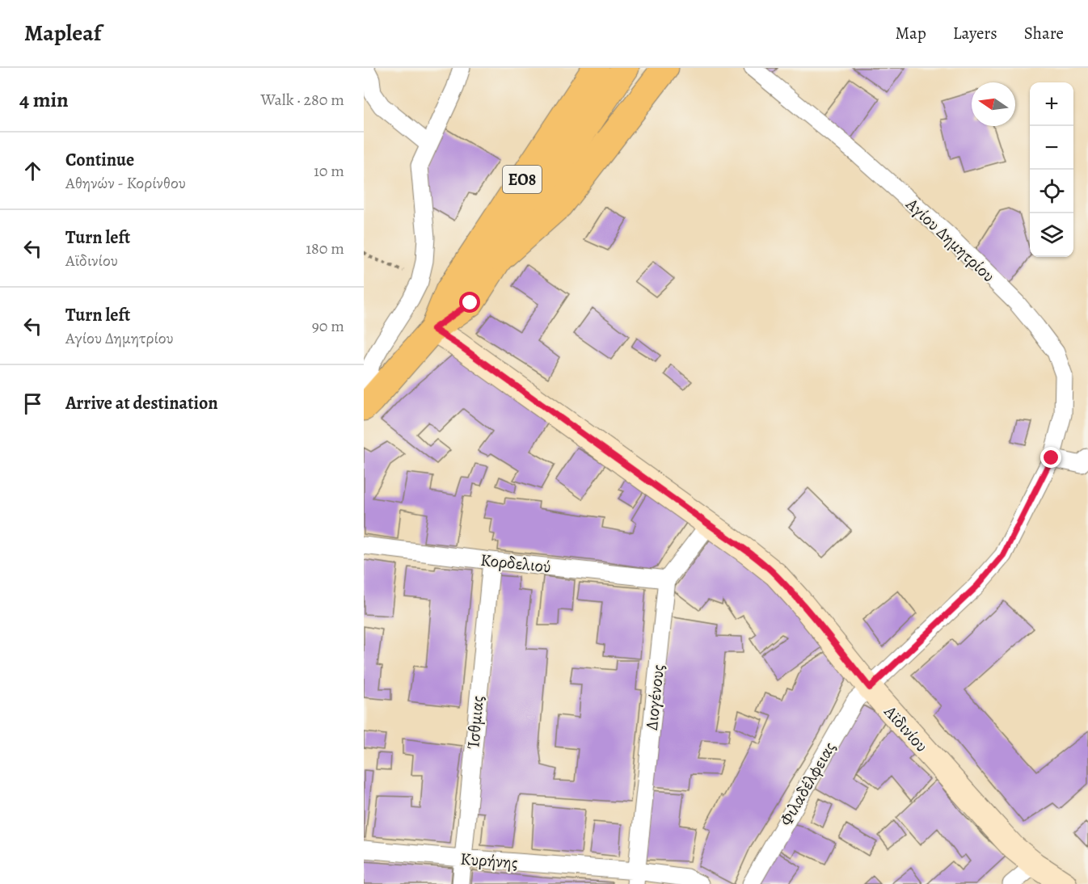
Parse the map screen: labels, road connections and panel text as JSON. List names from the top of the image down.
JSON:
{
  "streets": {
    "main road": ["ΕΟ8"],
    "street": [
      "Αγίου Δημητρίου",
      "Κορδελιού",
      "Διογένους",
      "Ίσθμιας",
      "Αϊδινίου",
      "Φιλαδέλφειας",
      "Κυρήνης"
    ]
  },
  "crossings": [
    ["ΕΟ8", "Αϊδινίου"],
    ["Αγίου Δημητρίου", "Αϊδινίου"],
    ["Αγίου Δημητρίου", "Φιλαδέλφειας"],
    ["Κορδελιού", "Διογένους"],
    ["Κορδελιού", "Ίσθμιας"],
    ["Διογένους", "Κυρήνης"],
    ["Ίσθμιας", "Κυρήνης"],
    ["Αϊδινίου", "Φιλαδέλφειας"]
  ],
  "north": "left",
  "page": {
    "header": "Mapleaf",
    "nav": ["Map", "Layers", "Share"],
    "heading": ["4 min", "Walk · 280 m"],
    "map_buttons": ["+", "−"],
    "list": [
      ["Continue", "Αθηνών - Κορίνθου", "10 m"],
      ["Turn left", "Αϊδινίου", "180 m"],
      ["Turn left", "Αγίου Δημητρίου", "90 m"],
      "Arrive at destination"
    ]
  }
}
